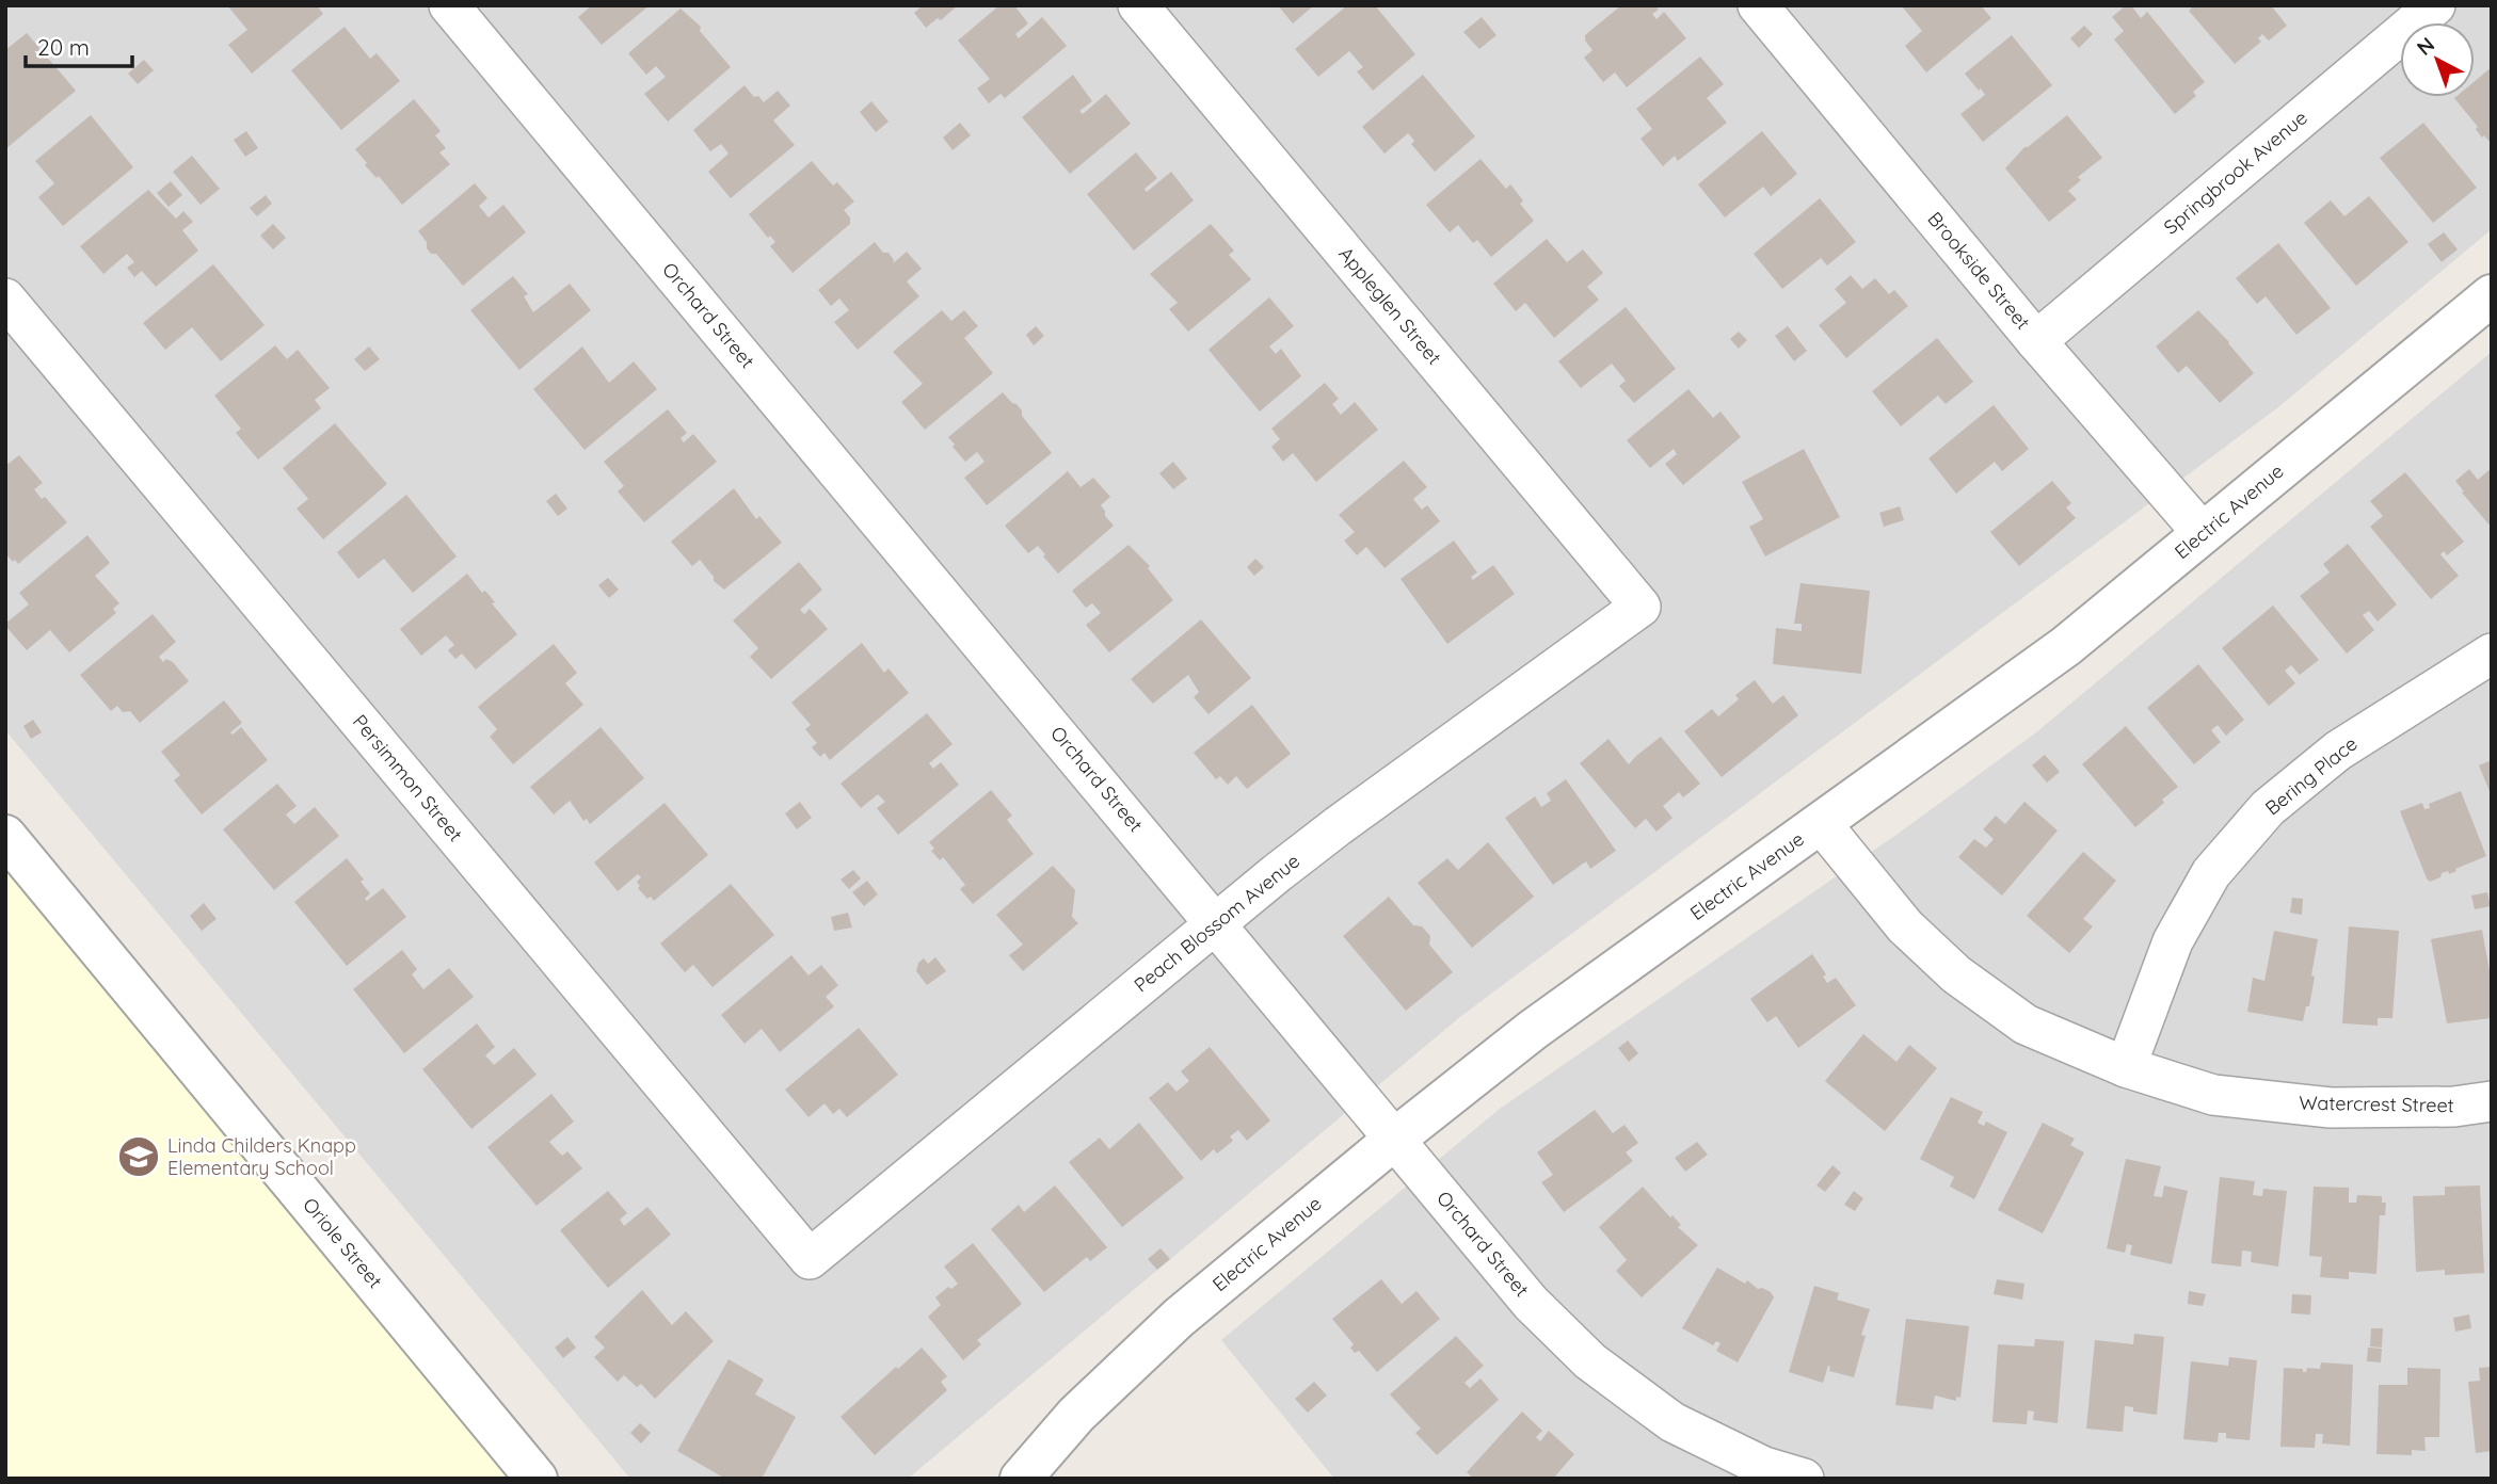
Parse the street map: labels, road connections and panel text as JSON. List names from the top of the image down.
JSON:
{
  "streets": {
    "street": [
      "Springbrook Avenue",
      "Brookside Street",
      "Appleglen Street",
      "Orchard Street",
      "Electric Avenue",
      "Bering Place",
      "Persimmon Street",
      "Peach Blossom Avenue",
      "Watercrest Street",
      "Oriole Street"
    ]
  },
  "crossings": [
    ["Springbrook Avenue", "Brookside Street"],
    ["Brookside Street", "Electric Avenue"],
    ["Appleglen Street", "Peach Blossom Avenue"],
    ["Orchard Street", "Electric Avenue"],
    ["Orchard Street", "Peach Blossom Avenue"],
    ["Electric Avenue", "Watercrest Street"],
    ["Bering Place", "Watercrest Street"],
    ["Persimmon Street", "Peach Blossom Avenue"]
  ],
  "places": {
    "school or university": ["Linda Childers Knapp Elementary School"]
  },
  "scale_bar": "20 m",
  "north": "top left"
}
